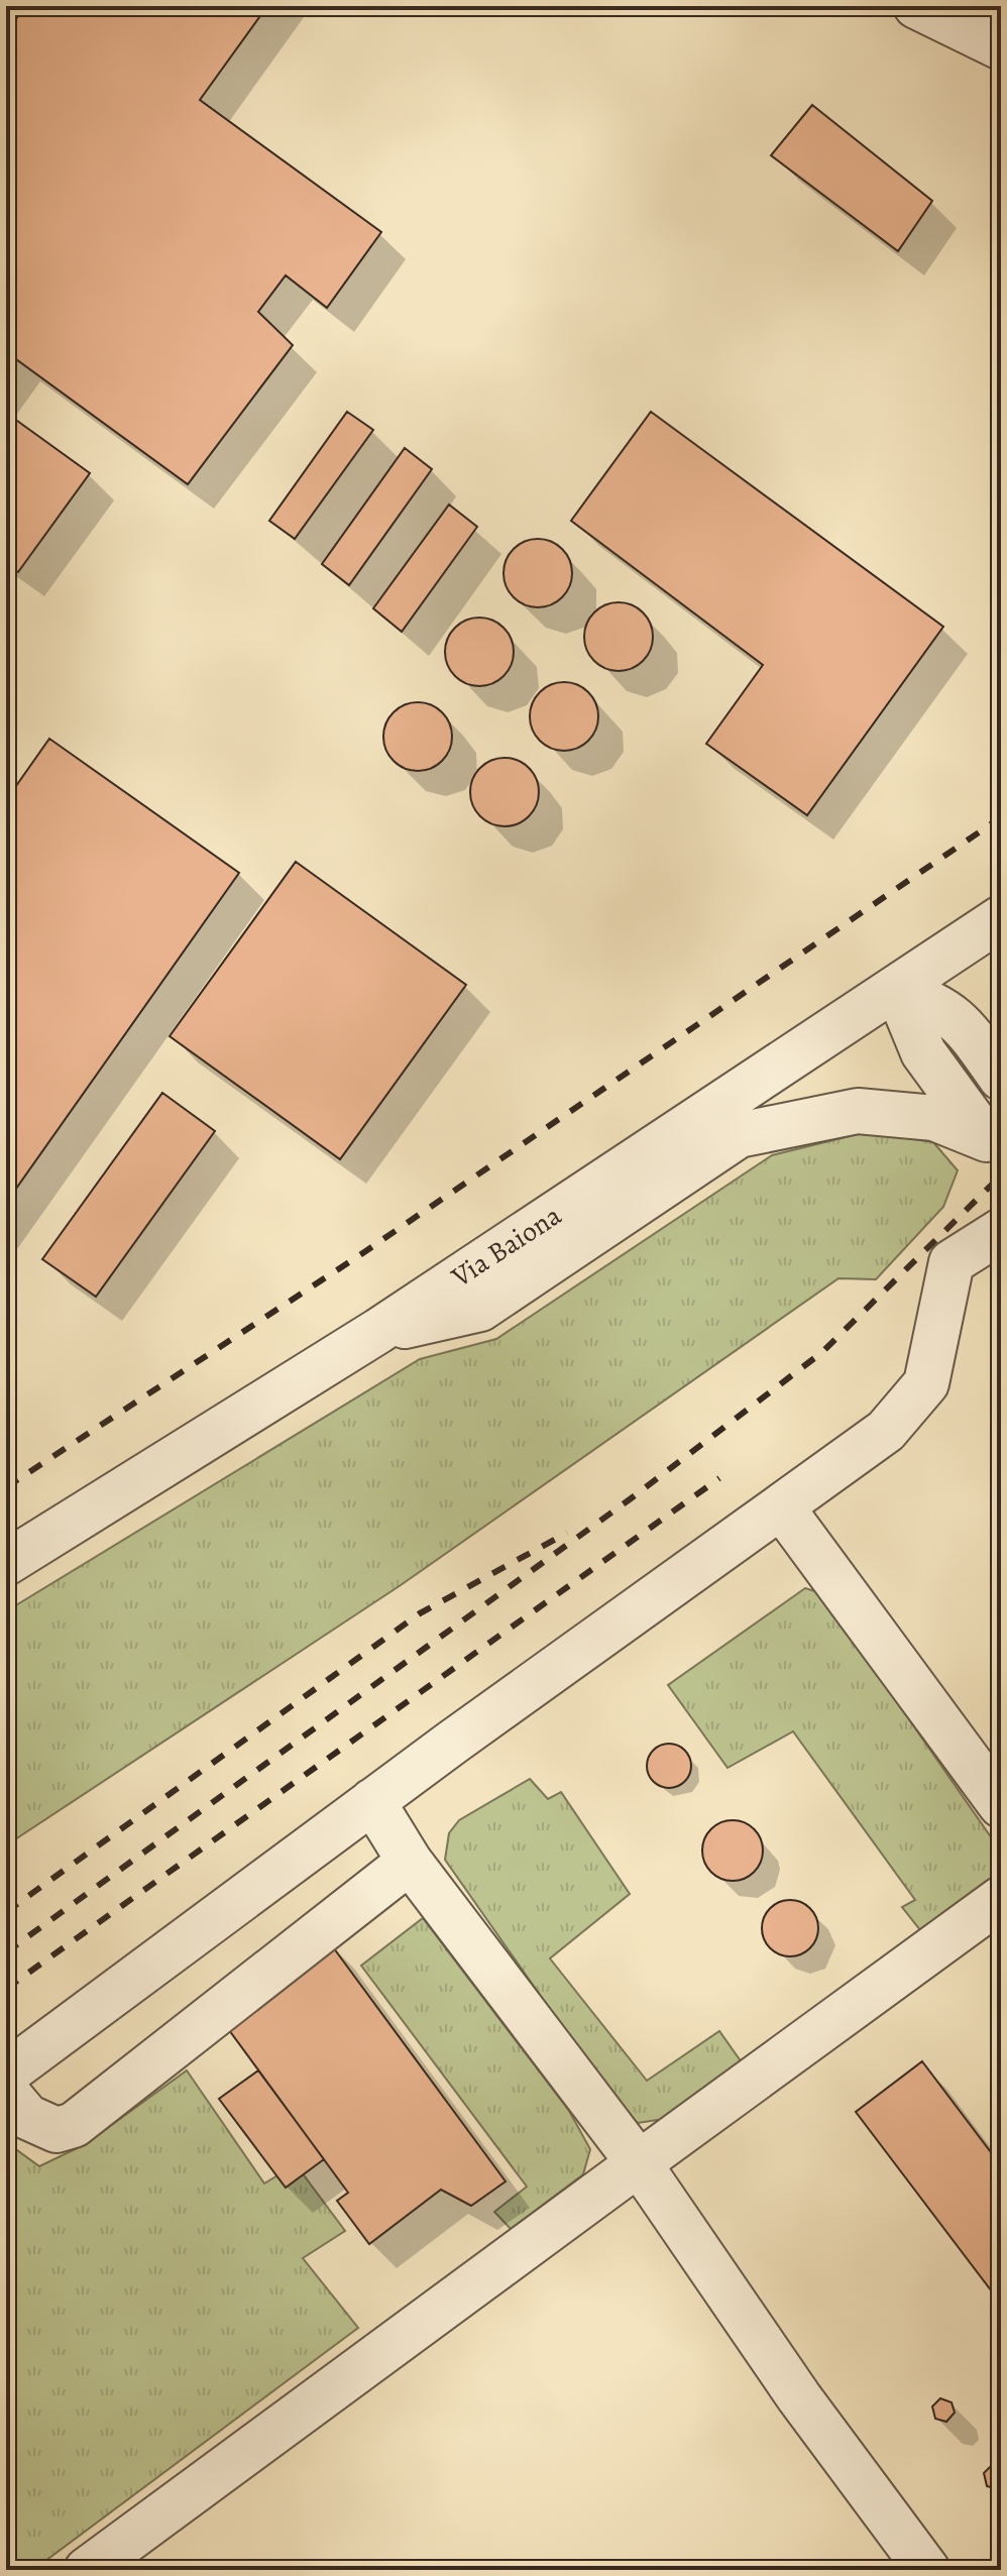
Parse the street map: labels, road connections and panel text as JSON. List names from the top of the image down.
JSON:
{
  "streets": {
    "street": ["Via Baiona"]
  }
}
